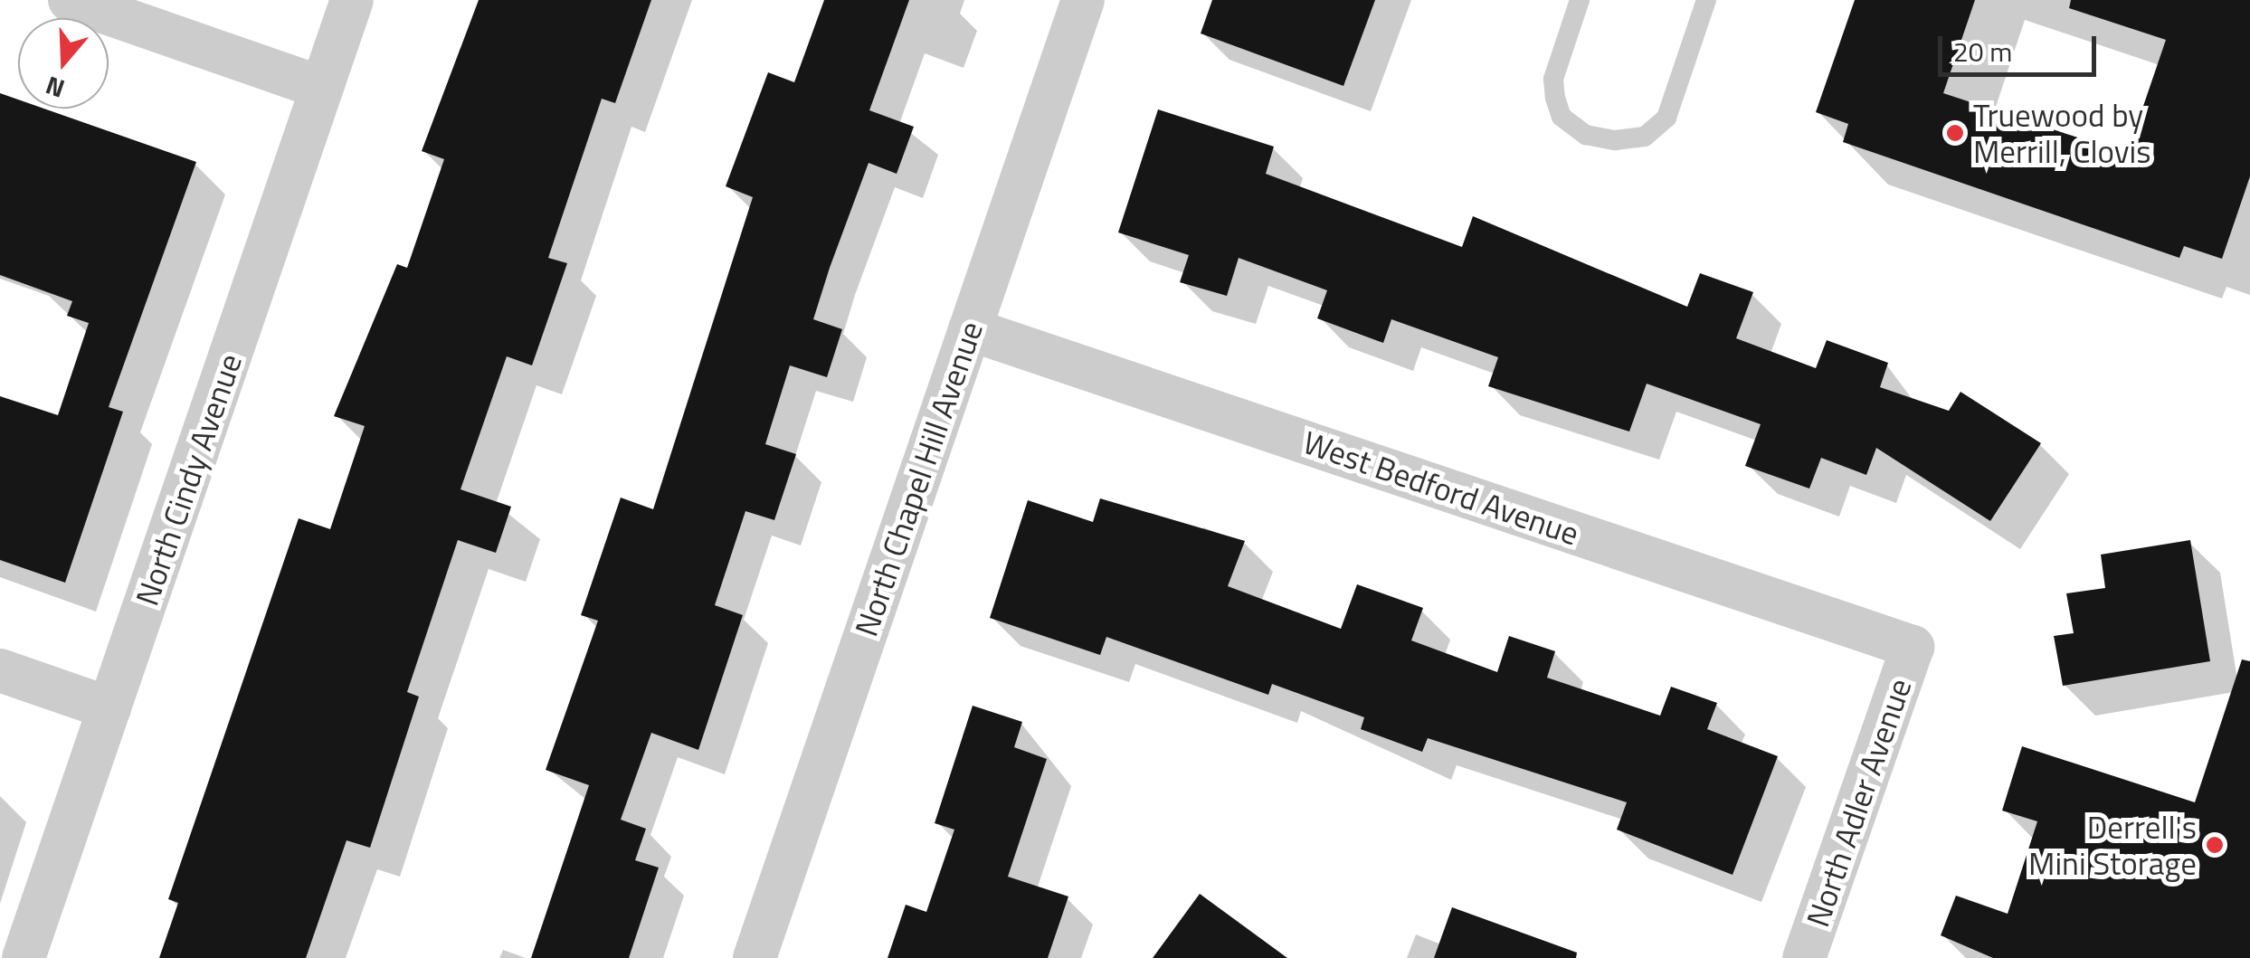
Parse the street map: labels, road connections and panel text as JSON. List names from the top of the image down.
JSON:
{
  "streets": {
    "street": [
      "North Chapel Hill Avenue",
      "North Cindy Avenue",
      "West Bedford Avenue",
      "North Adler Avenue"
    ]
  },
  "crossings": [
    ["North Chapel Hill Avenue", "West Bedford Avenue"],
    ["West Bedford Avenue", "North Adler Avenue"]
  ],
  "places": ["Truewood by Merrill, Clovis", "Derrell's Mini Storage"],
  "scale_bar": "20 m",
  "north": "bottom"
}
